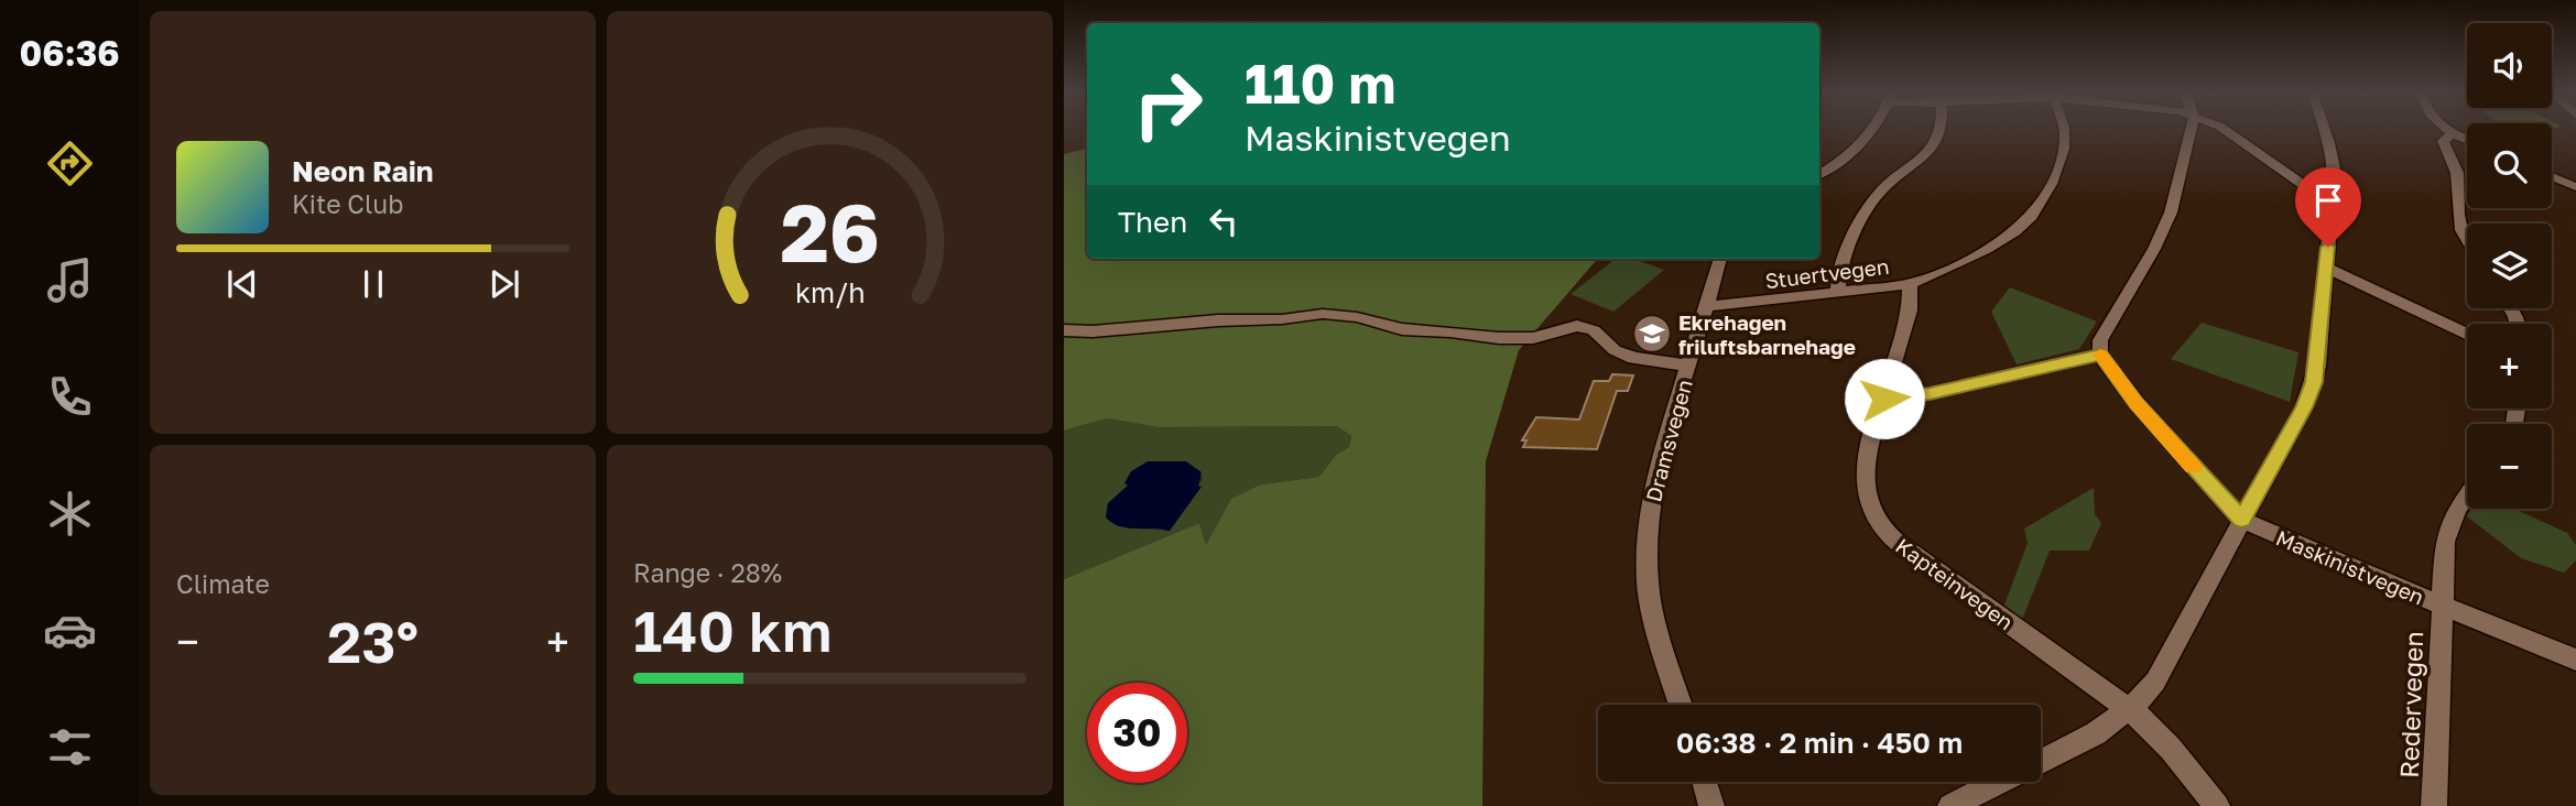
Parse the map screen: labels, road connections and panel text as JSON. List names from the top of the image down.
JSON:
{
  "streets": {
    "street": [
      "Stuertvegen",
      "Dramsvegen",
      "Maskinistvegen",
      "Kapteinvegen",
      "Redervegen"
    ]
  },
  "crossings": [
    ["Stuertvegen", "Dramsvegen"],
    ["Stuertvegen", "Kapteinvegen"],
    ["Maskinistvegen", "Redervegen"]
  ],
  "places": {
    "school or university": ["Ekrehagen friluftsbarnehage"]
  },
  "page": {
    "tabs": "06:36",
    "map_buttons": ["+", "−"],
    "turn": ["110 m", "Maskinistvegen"],
    "song": ["Neon Rain", "Kite Club"],
    "then": "Then",
    "tile": [
      "Climate",
      ["Range · 28%", "140 km"]
    ],
    "heat": ["−", "23°", "+"],
    "limit": "30",
    "trip": "06:38 · 2 min · 450 m",
    "gauge": ["26", "km/h"]
  }
}
